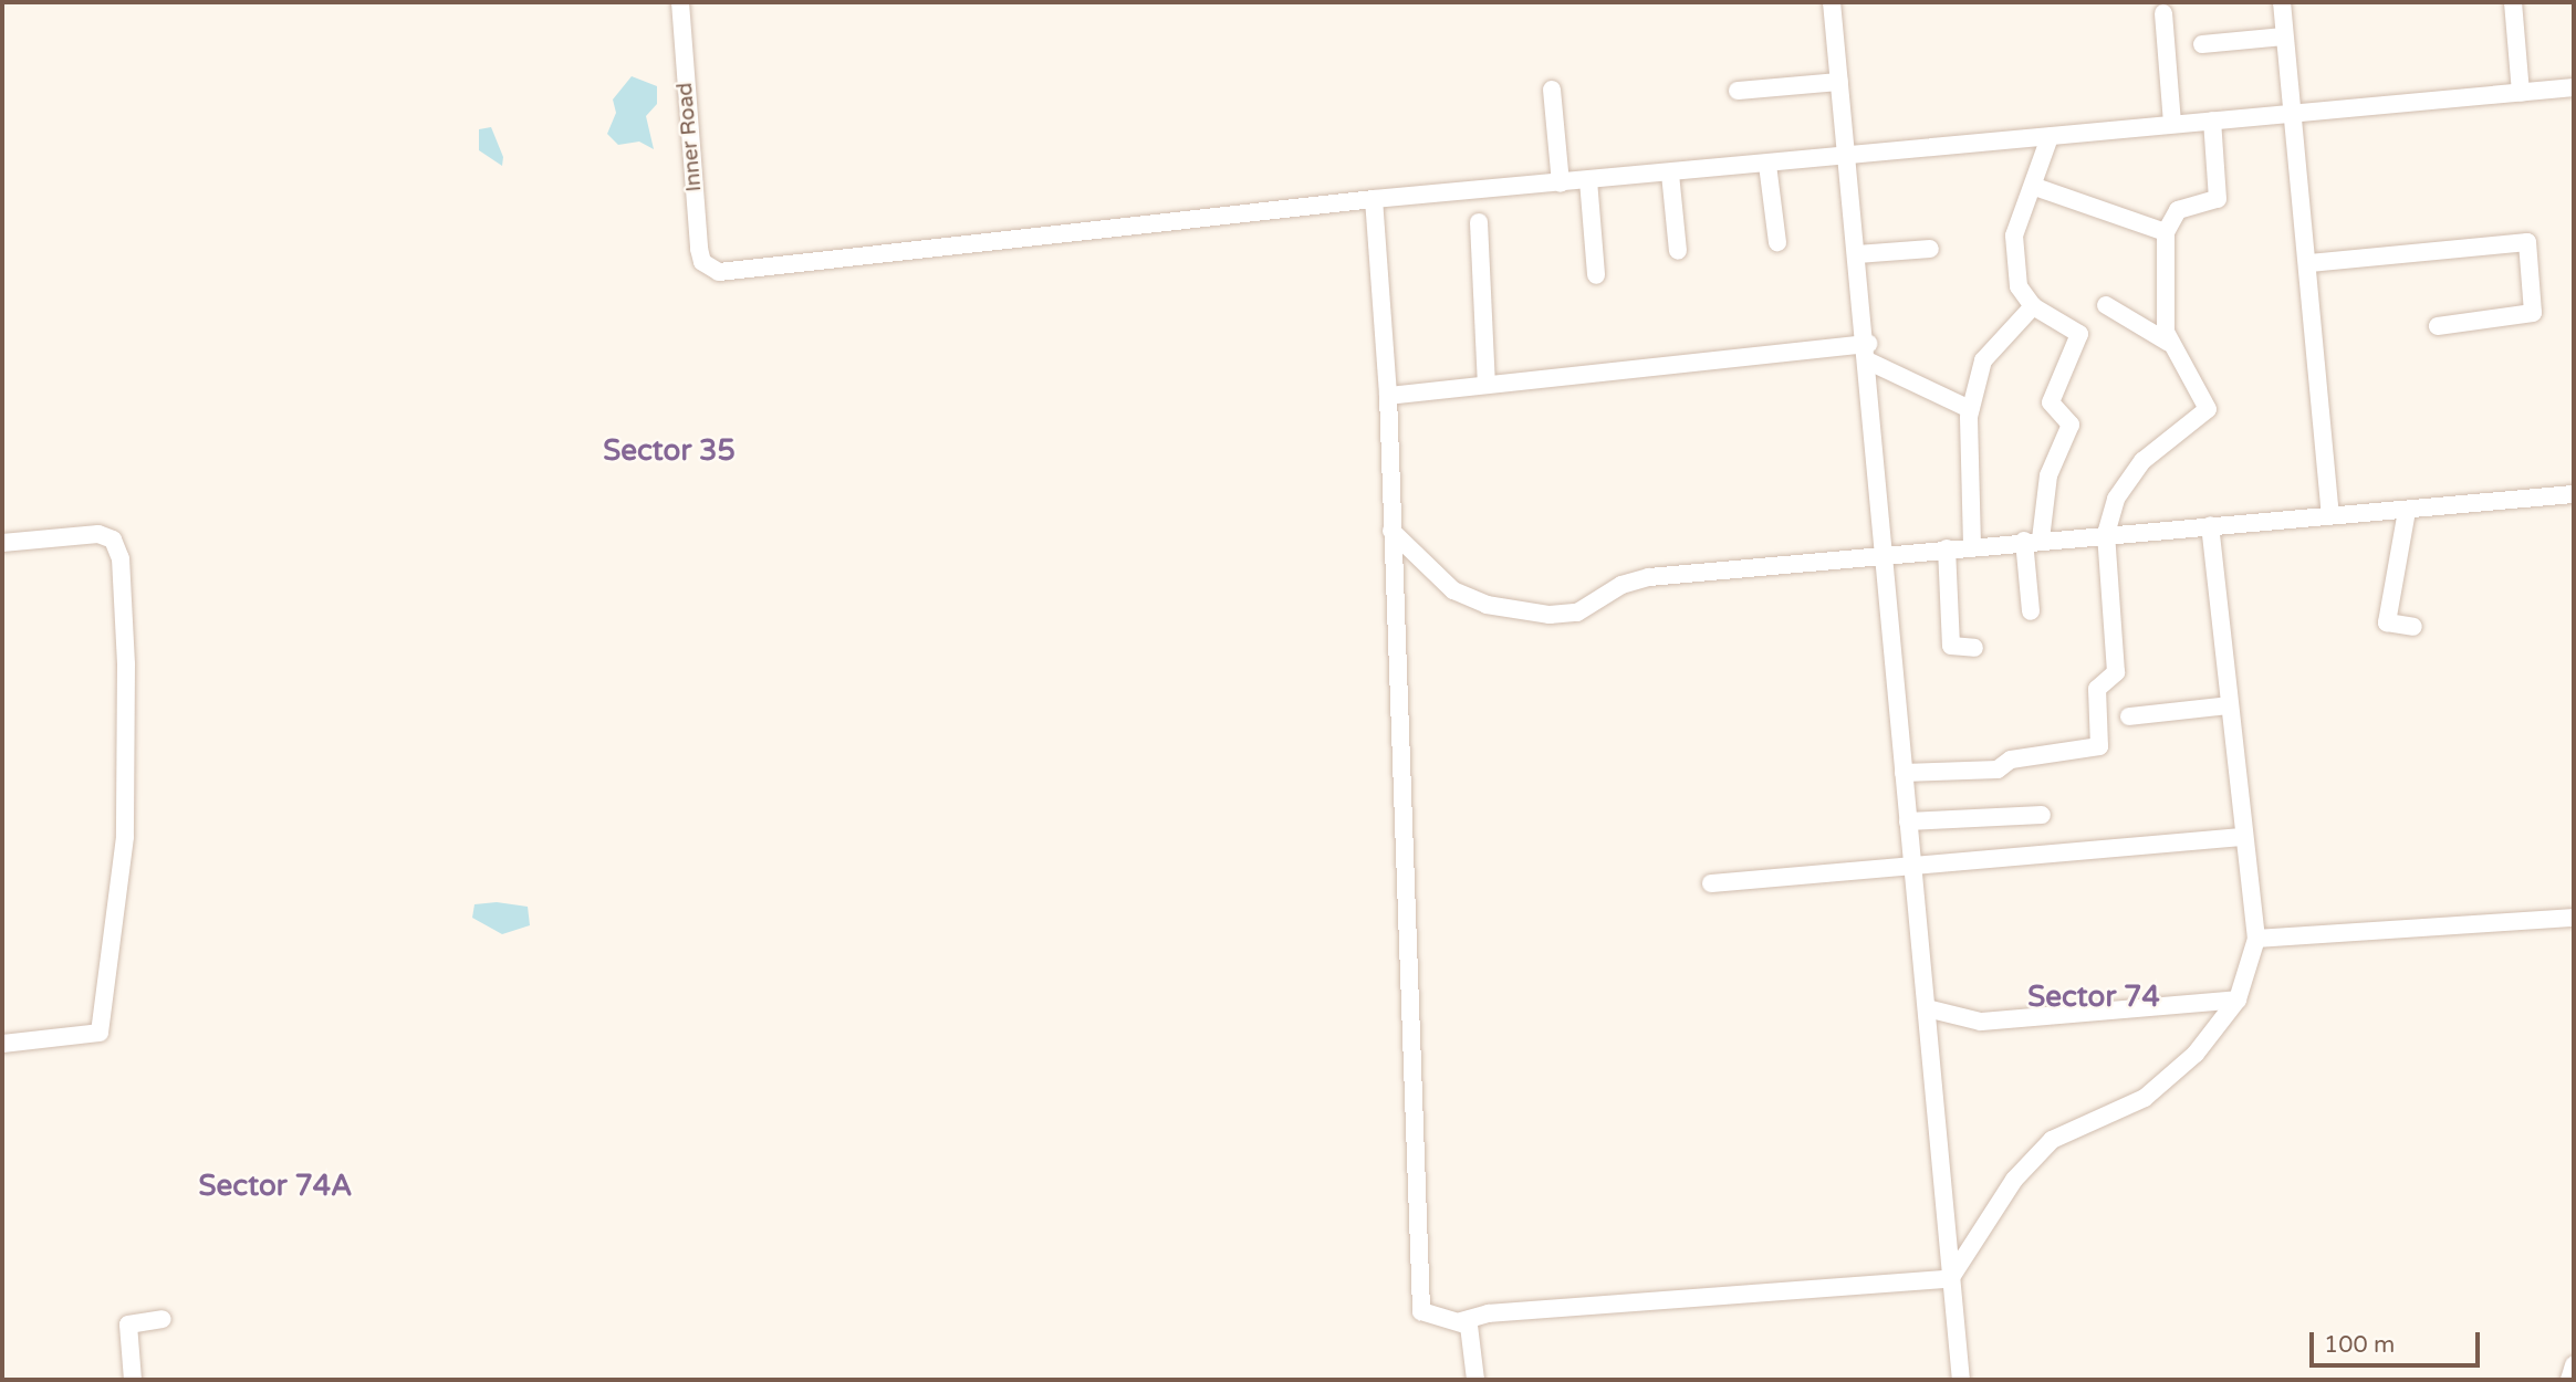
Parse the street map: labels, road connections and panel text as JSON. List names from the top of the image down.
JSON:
{
  "streets": {
    "street": ["Inner Road"]
  },
  "districts": ["Sector 35", "Sector 74", "Sector 74A"],
  "scale_bar": "100 m"
}
